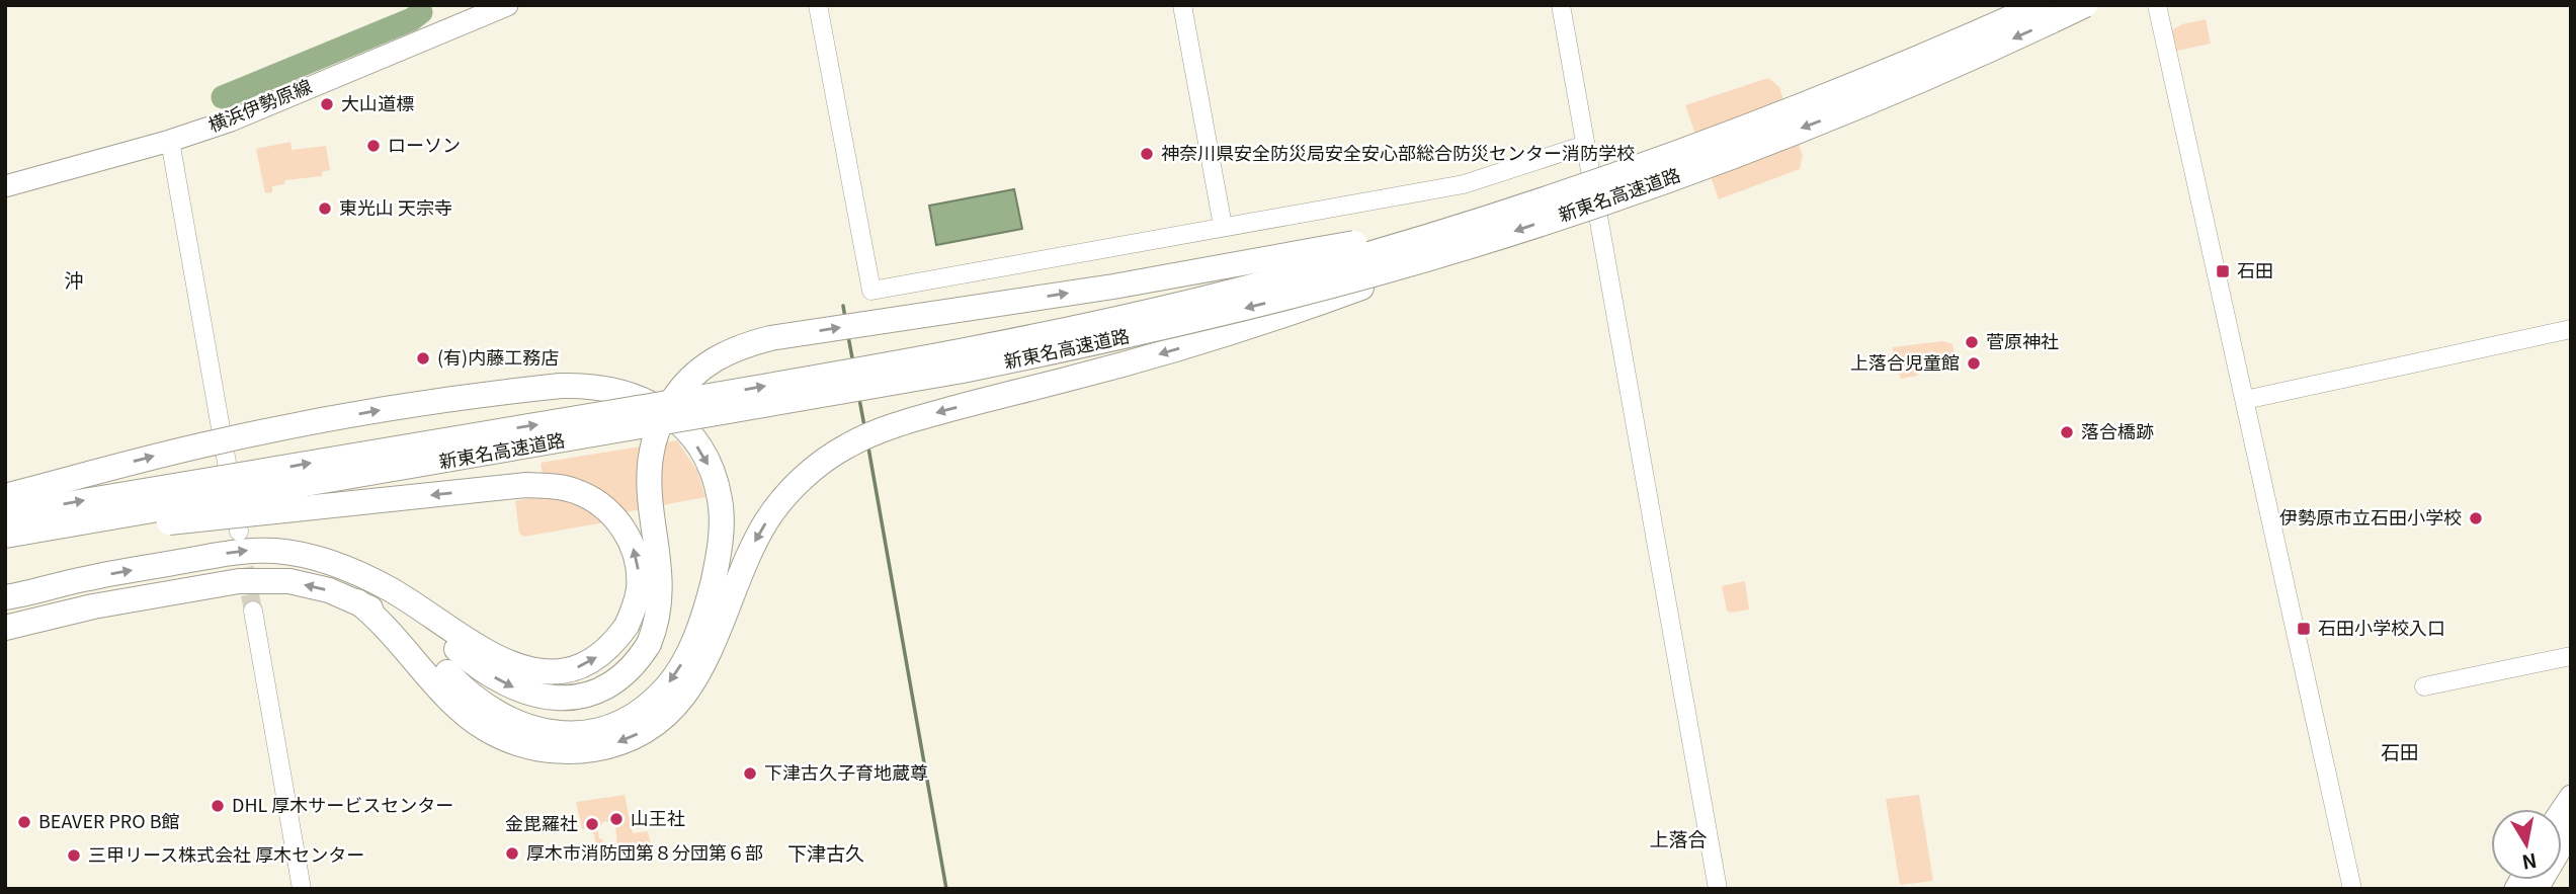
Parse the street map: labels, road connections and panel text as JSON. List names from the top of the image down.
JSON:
{
  "streets": {
    "highway": ["新東名高速道路"],
    "main road": ["横浜伊勢原線"]
  },
  "districts": [
    "沖",
    "石田",
    "上落合",
    "下津古久"
  ],
  "places": {
    "other": [
      "大山道標",
      "ローソン",
      "神奈川県安全防災局安全安心部総合防災センター消防学校",
      "東光山 天宗寺",
      "菅原神社",
      "(有)内藤工務店",
      "上落合児童館",
      "落合橋跡",
      "伊勢原市立石田小学校",
      "下津古久子育地蔵尊",
      "DHL 厚木サービスセンター",
      "山王社",
      "BEAVER PRO B館",
      "金毘羅社",
      "厚木市消防団第８分団第６部",
      "三甲リース株式会社 厚木センター"
    ],
    "transit": ["石田", "石田小学校入口"]
  },
  "north": "bottom"
}
